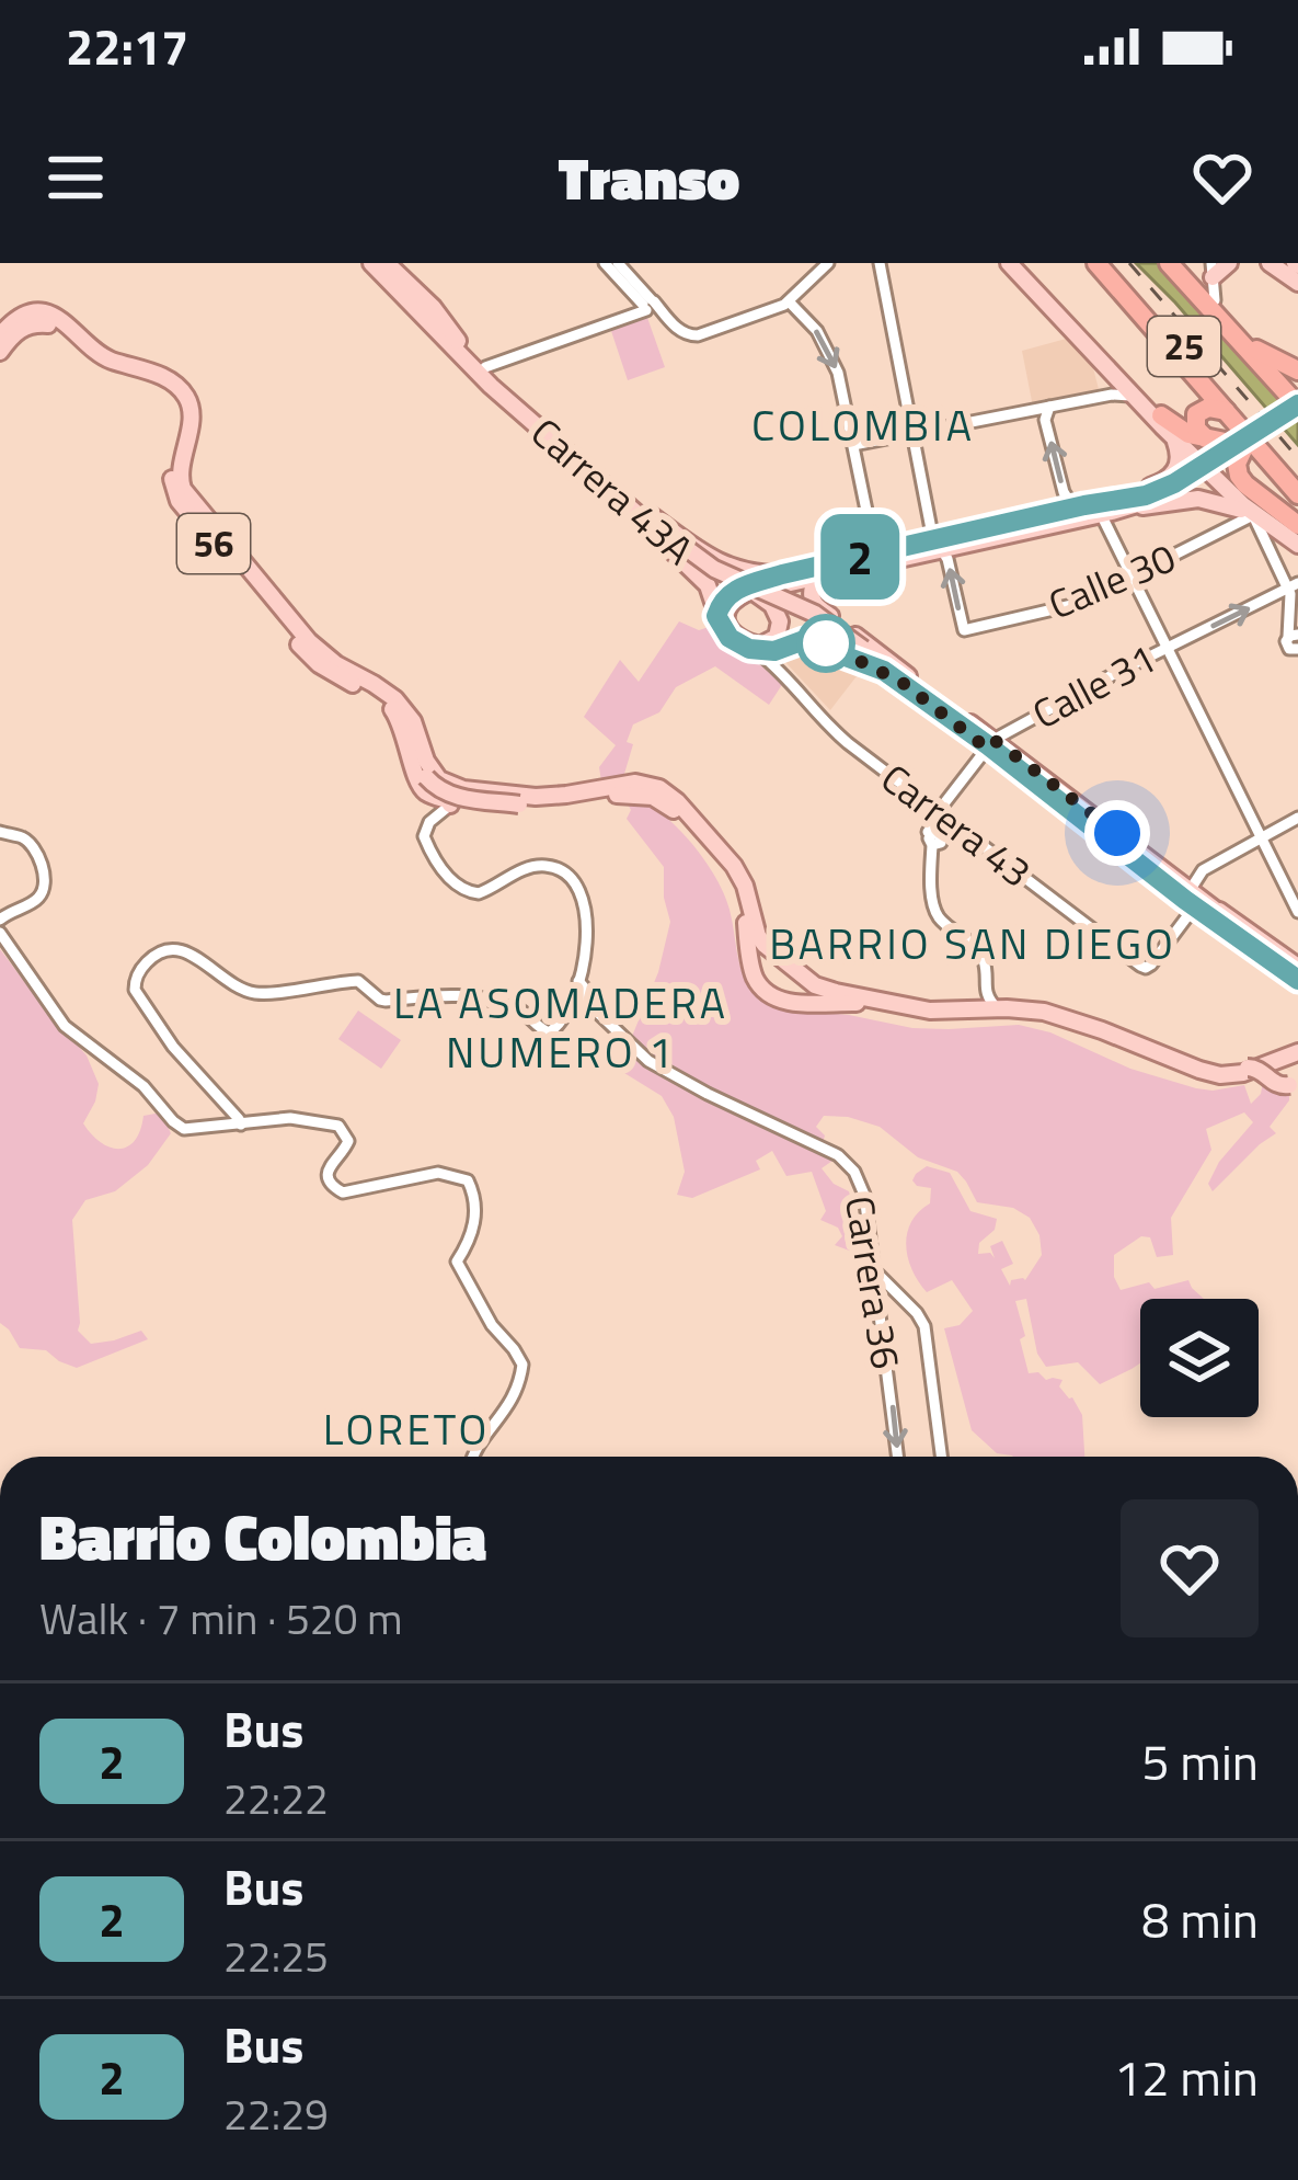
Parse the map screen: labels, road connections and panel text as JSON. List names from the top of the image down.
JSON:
{
  "streets": {
    "highway": ["25"],
    "main road": ["Carrera 43A", "56"],
    "street": [
      "Calle 30",
      "Calle 31",
      "Carrera 43",
      "Carrera 36"
    ]
  },
  "crossings": [
    ["Carrera 43A", "Calle 31"],
    ["Carrera 43A", "Carrera 43"],
    ["Calle 31", "Carrera 43"]
  ],
  "districts": [
    "COLOMBIA",
    "BARRIO SAN DIEGO",
    "LA ASOMADERA NUMERO 1",
    "LORETO"
  ],
  "lines": ["bus line 2"],
  "page": {
    "status": "22:17",
    "header": "Transo",
    "on_map": "2",
    "heading": ["Barrio Colombia", "Walk · 7 min · 520 m"],
    "list": [
      {
        "mark": "2",
        "name": "Bus",
        "note": "22:22",
        "value": "5 min"
      },
      {
        "mark": "2",
        "name": "Bus",
        "note": "22:25",
        "value": "8 min"
      },
      {
        "mark": "2",
        "name": "Bus",
        "note": "22:29",
        "value": "12 min"
      }
    ]
  }
}
